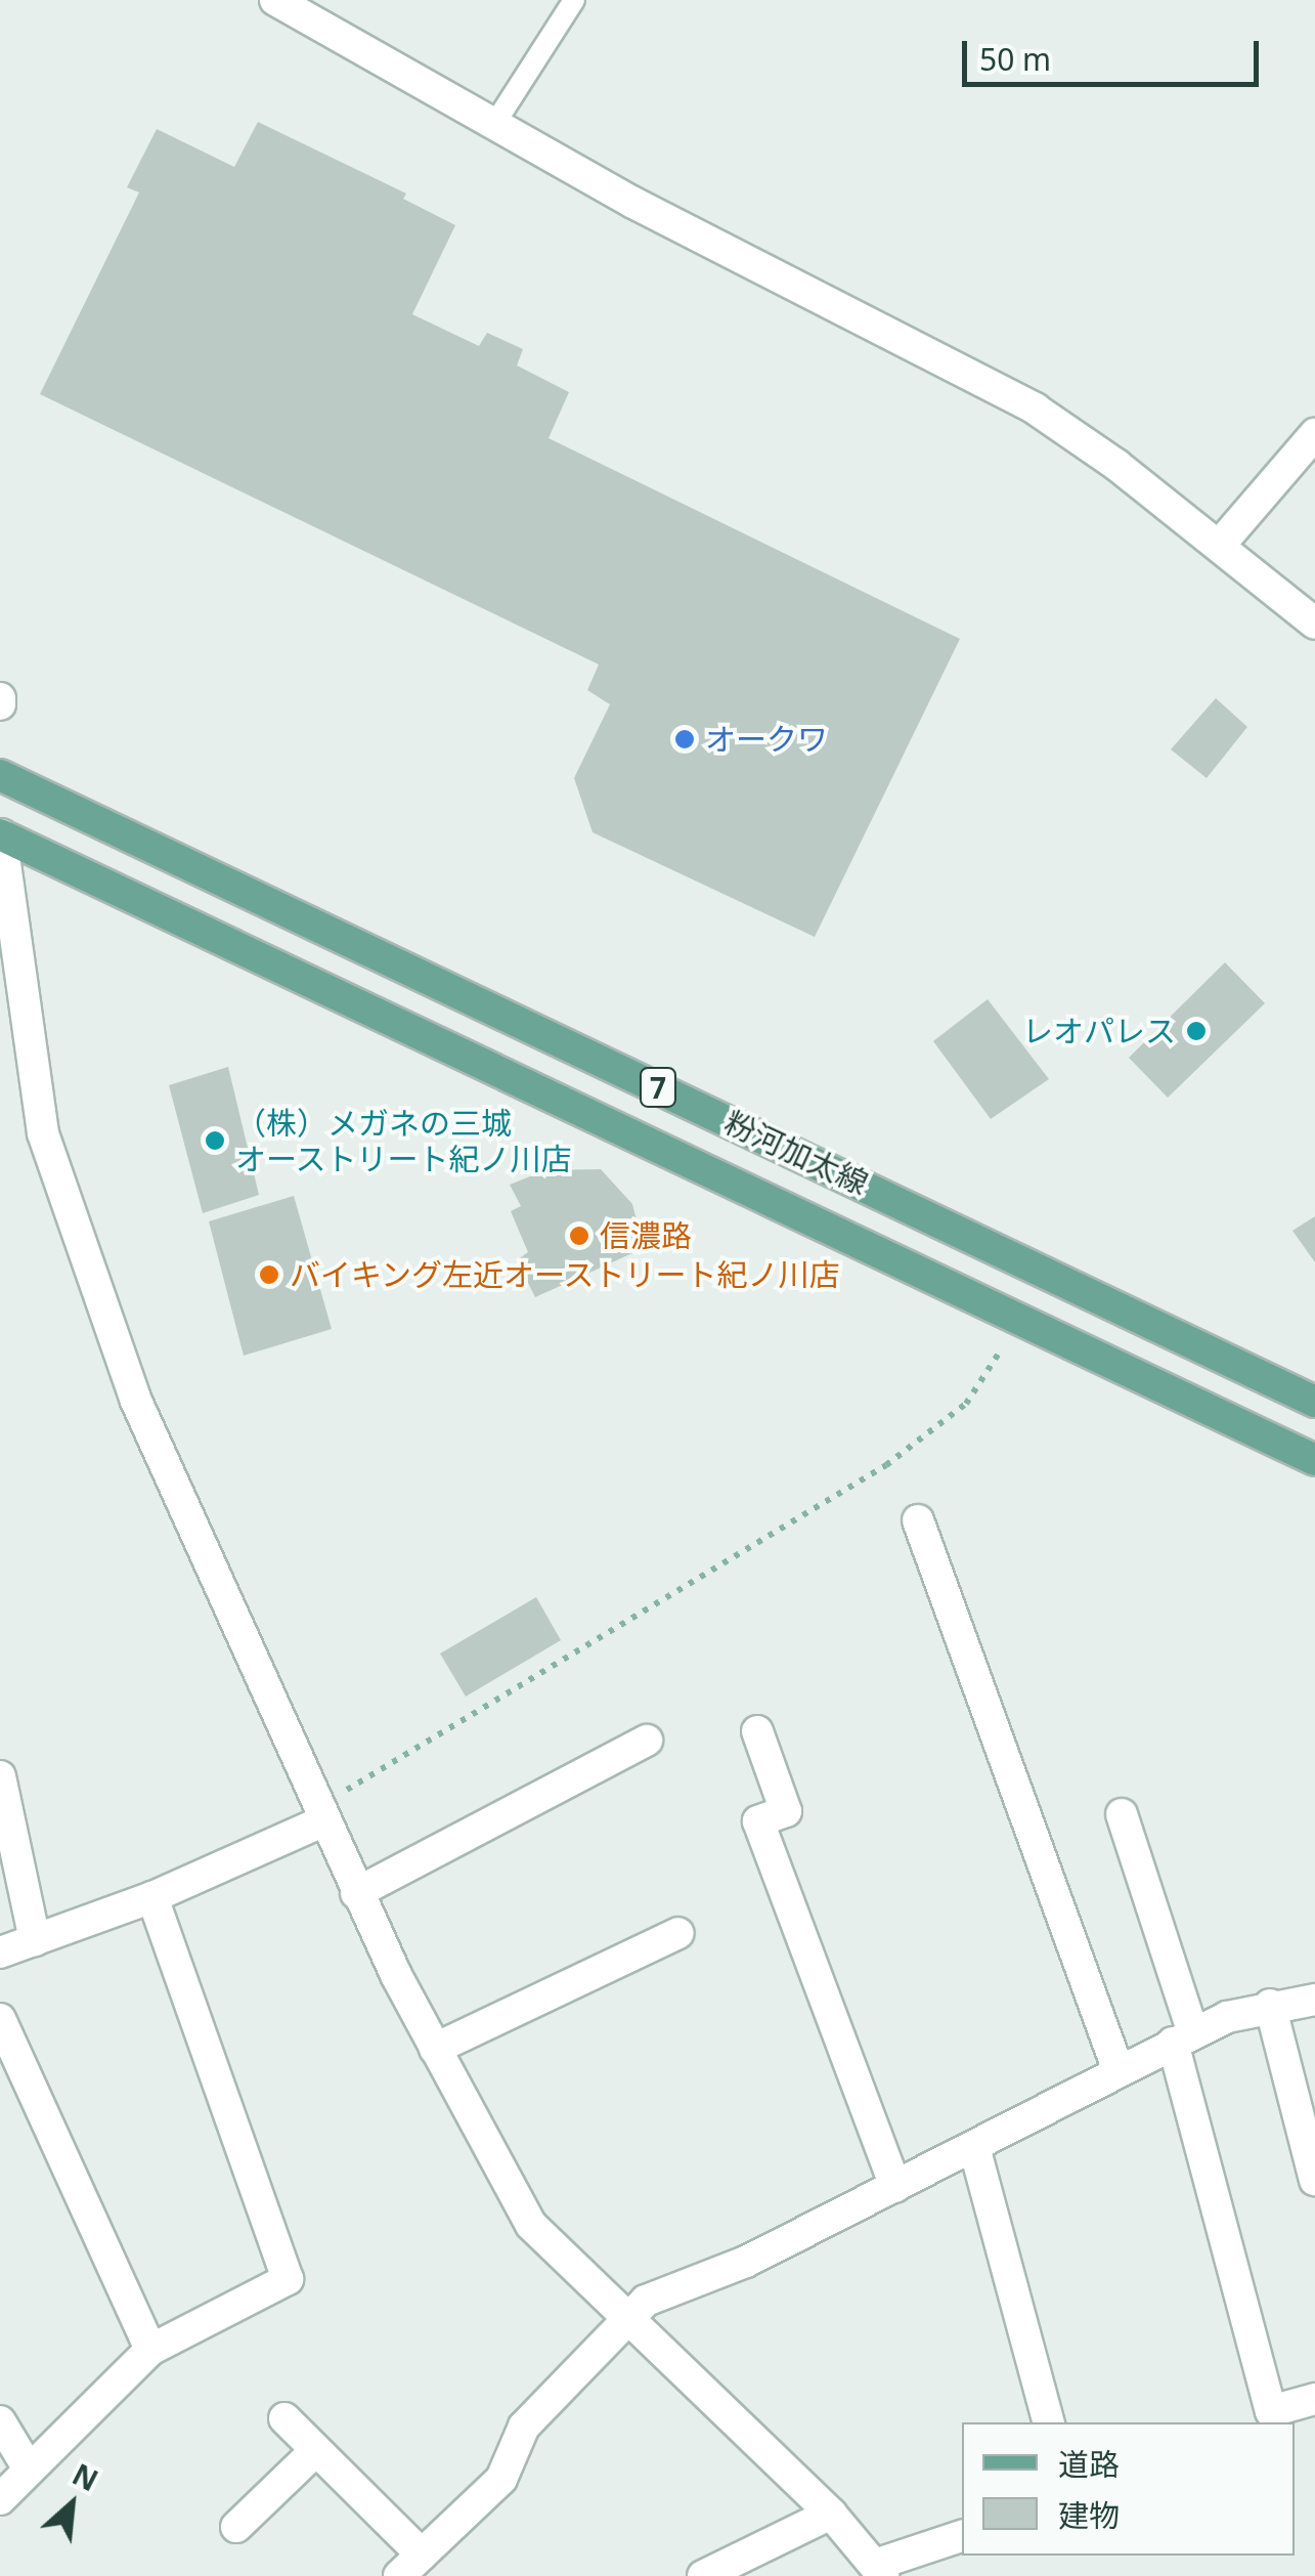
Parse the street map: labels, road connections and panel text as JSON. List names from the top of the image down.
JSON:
{
  "streets": {
    "main road": ["7", "粉河加太線"]
  },
  "places": [
    "オークワ",
    "レオパレス",
    "（株）メガネの三城 オーストリート紀ノ川店",
    "信濃路",
    "バイキング左近オーストリート紀ノ川店"
  ],
  "legend": ["道路", "建物"],
  "scale_bar": "50 m",
  "north": "top right"
}
